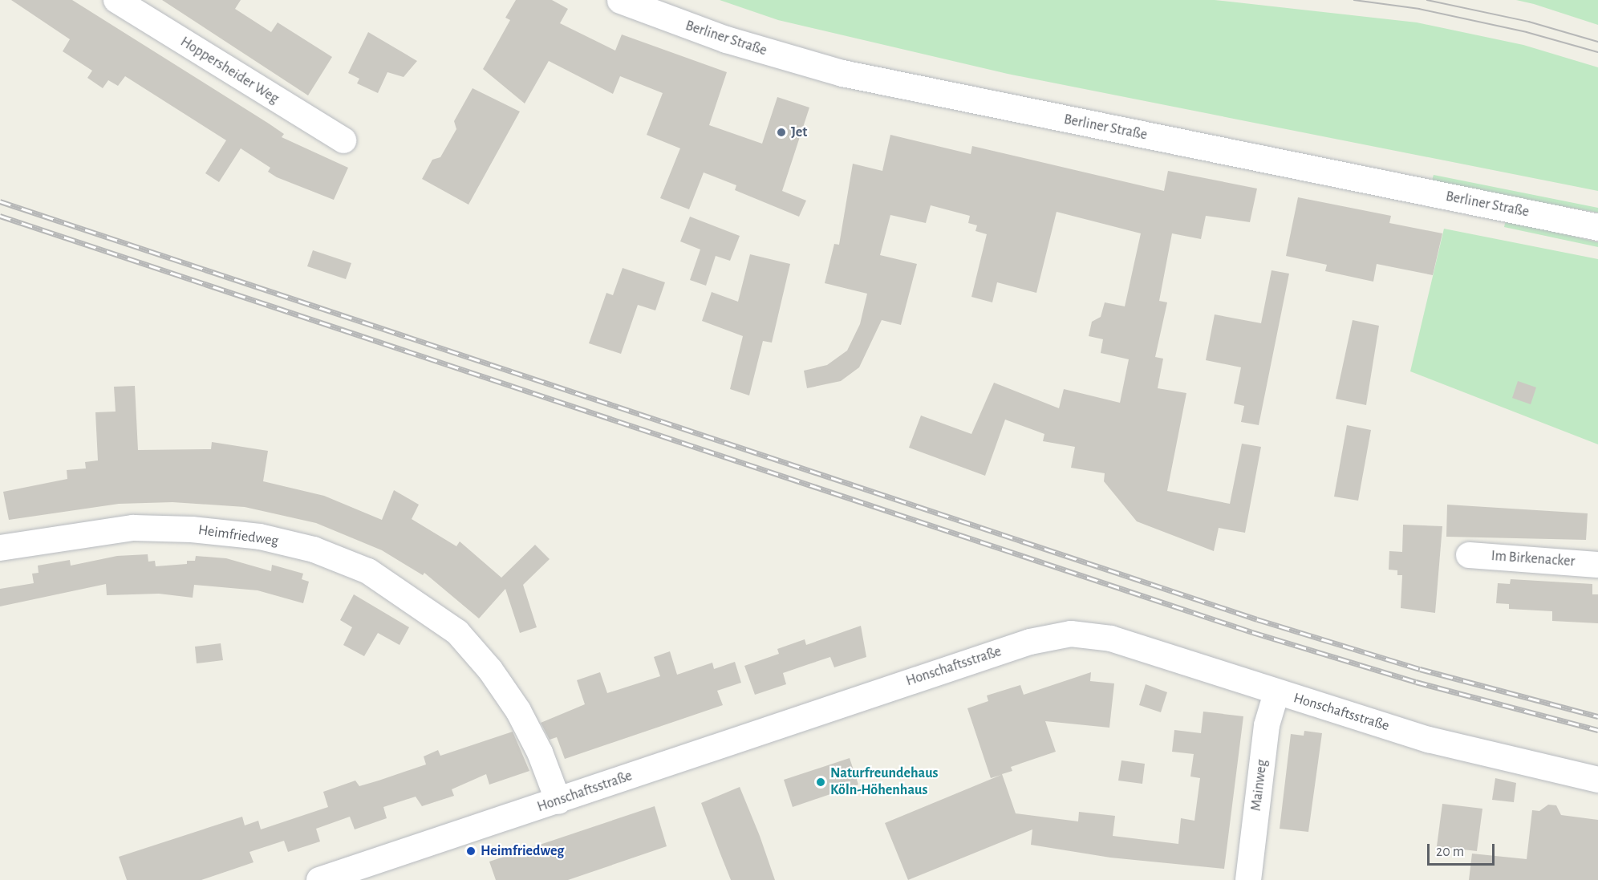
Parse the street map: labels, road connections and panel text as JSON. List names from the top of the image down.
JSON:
{
  "streets": {
    "main road": ["Berliner Straße"],
    "street": [
      "Hoppersheider Weg",
      "Heimfriedweg",
      "Im Birkenacker",
      "Honschaftsstraße",
      "Mainweg"
    ]
  },
  "crossings": [
    ["Heimfriedweg", "Honschaftsstraße"],
    ["Honschaftsstraße", "Mainweg"]
  ],
  "places": ["Jet", "Naturfreundehaus Köln-Höhenhaus", "Heimfriedweg"],
  "scale_bar": "20 m"
}
